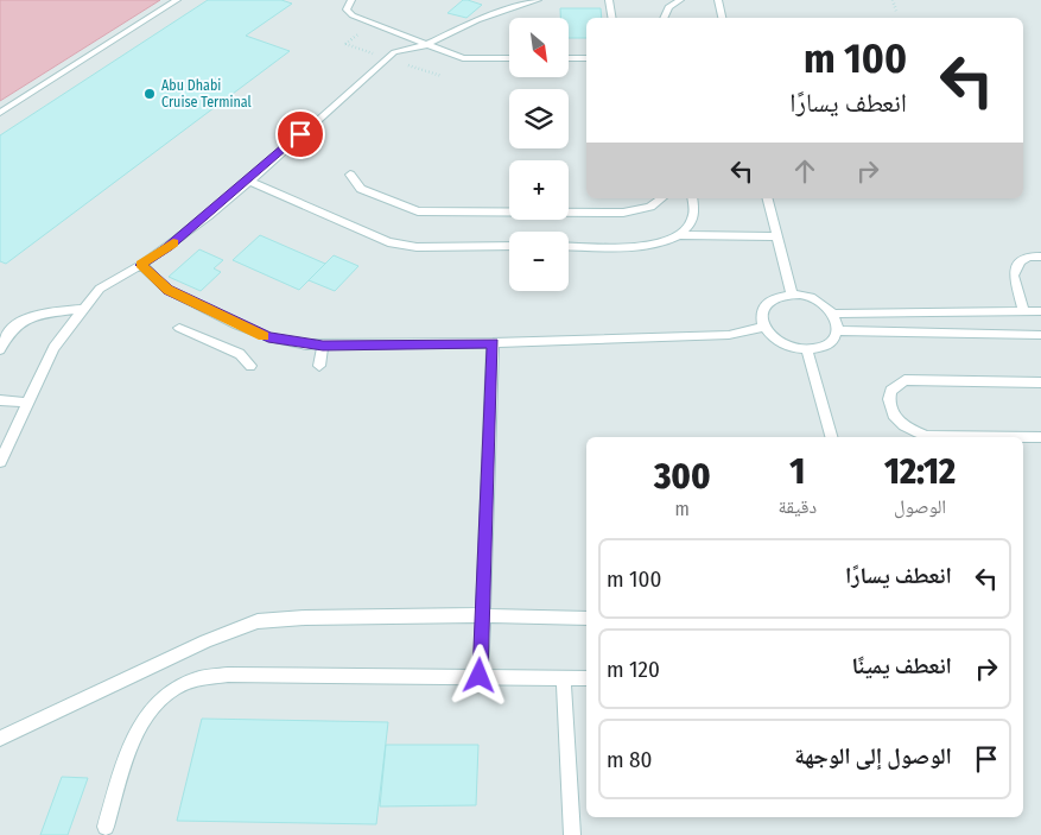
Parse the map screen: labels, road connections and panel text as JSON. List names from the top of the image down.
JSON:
{
  "places": ["Abu Dhabi Cruise Terminal"],
  "north": "bottom right",
  "page": {
    "map_buttons": ["+", "−"],
    "turn": ["100 m", "انعطف يسارًا"],
    "eta": [
      "12:12",
      "الوصول",
      "1",
      "دقيقة",
      "300",
      "m"
    ],
    "list": [
      {
        "name": "انعطف يسارًا",
        "value": "100 m"
      },
      {
        "name": "انعطف يمينًا",
        "value": "120 m"
      },
      {
        "name": "الوصول إلى الوجهة",
        "value": "80 m"
      }
    ]
  }
}
